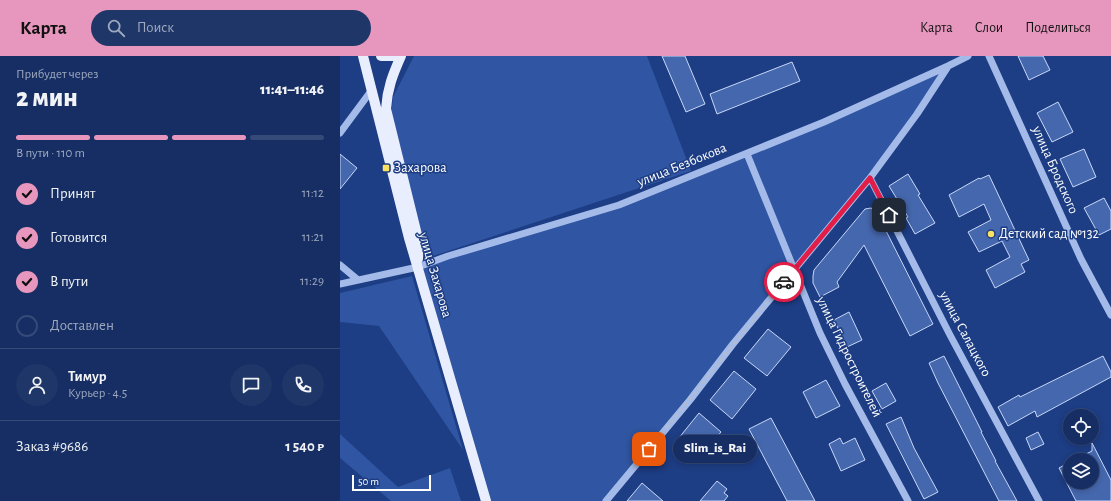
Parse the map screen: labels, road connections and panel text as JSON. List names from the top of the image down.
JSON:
{
  "streets": {
    "main road": ["улица Захарова"],
    "street": [
      "улица Безбокова",
      "улица Бродского",
      "улица Салацкого",
      "улица Гидростроителей"
    ]
  },
  "crossings": [
    ["улица Безбокова", "улица Захарова"],
    ["улица Безбокова", "улица Гидростроителей"]
  ],
  "places": {
    "transit": ["Захарова"],
    "other": ["Детский сад №132", "Slim_is_Rai"]
  },
  "scale_bar": "50 m",
  "page": {
    "header": "Карта",
    "search": "Поиск",
    "nav": ["Карта", "Слои", "Поделиться"],
    "heading": ["2 мин", "Прибудет через", "11:41–11:46"],
    "panel": [
      "Тимур",
      "Курьер · 4.5",
      "Заказ #9686",
      "1 540 ₽"
    ],
    "bar": "В пути · 110 m",
    "list": [
      ["Принят", "11:12"],
      ["Готовится", "11:21"],
      ["В пути", "11:29"],
      "Доставлен"
    ],
    "bubble": "Slim_is_Rai",
    "scale": "50 m"
  }
}
